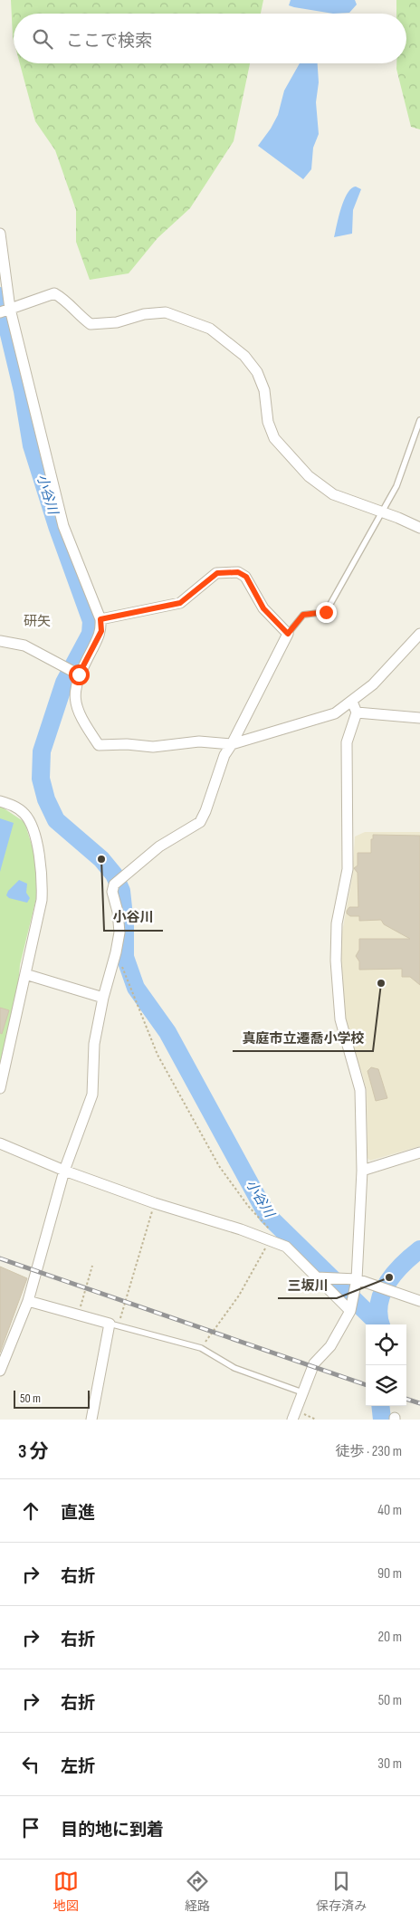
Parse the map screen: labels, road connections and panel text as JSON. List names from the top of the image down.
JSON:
{
  "districts": ["研矢"],
  "water": ["小谷川"],
  "places": ["小谷川", "真庭市立遷喬小学校", "三坂川"],
  "scale_bar": "50 m",
  "page": {
    "search": "ここで検索",
    "scale": "50 m",
    "heading": ["3 分", "徒歩 · 230 m"],
    "list": [
      ["直進", "40 m"],
      ["右折", "90 m"],
      ["右折", "20 m"],
      ["右折", "50 m"],
      ["左折", "30 m"],
      "目的地に到着"
    ],
    "nav": ["地図", "経路", "保存済み"]
  }
}
